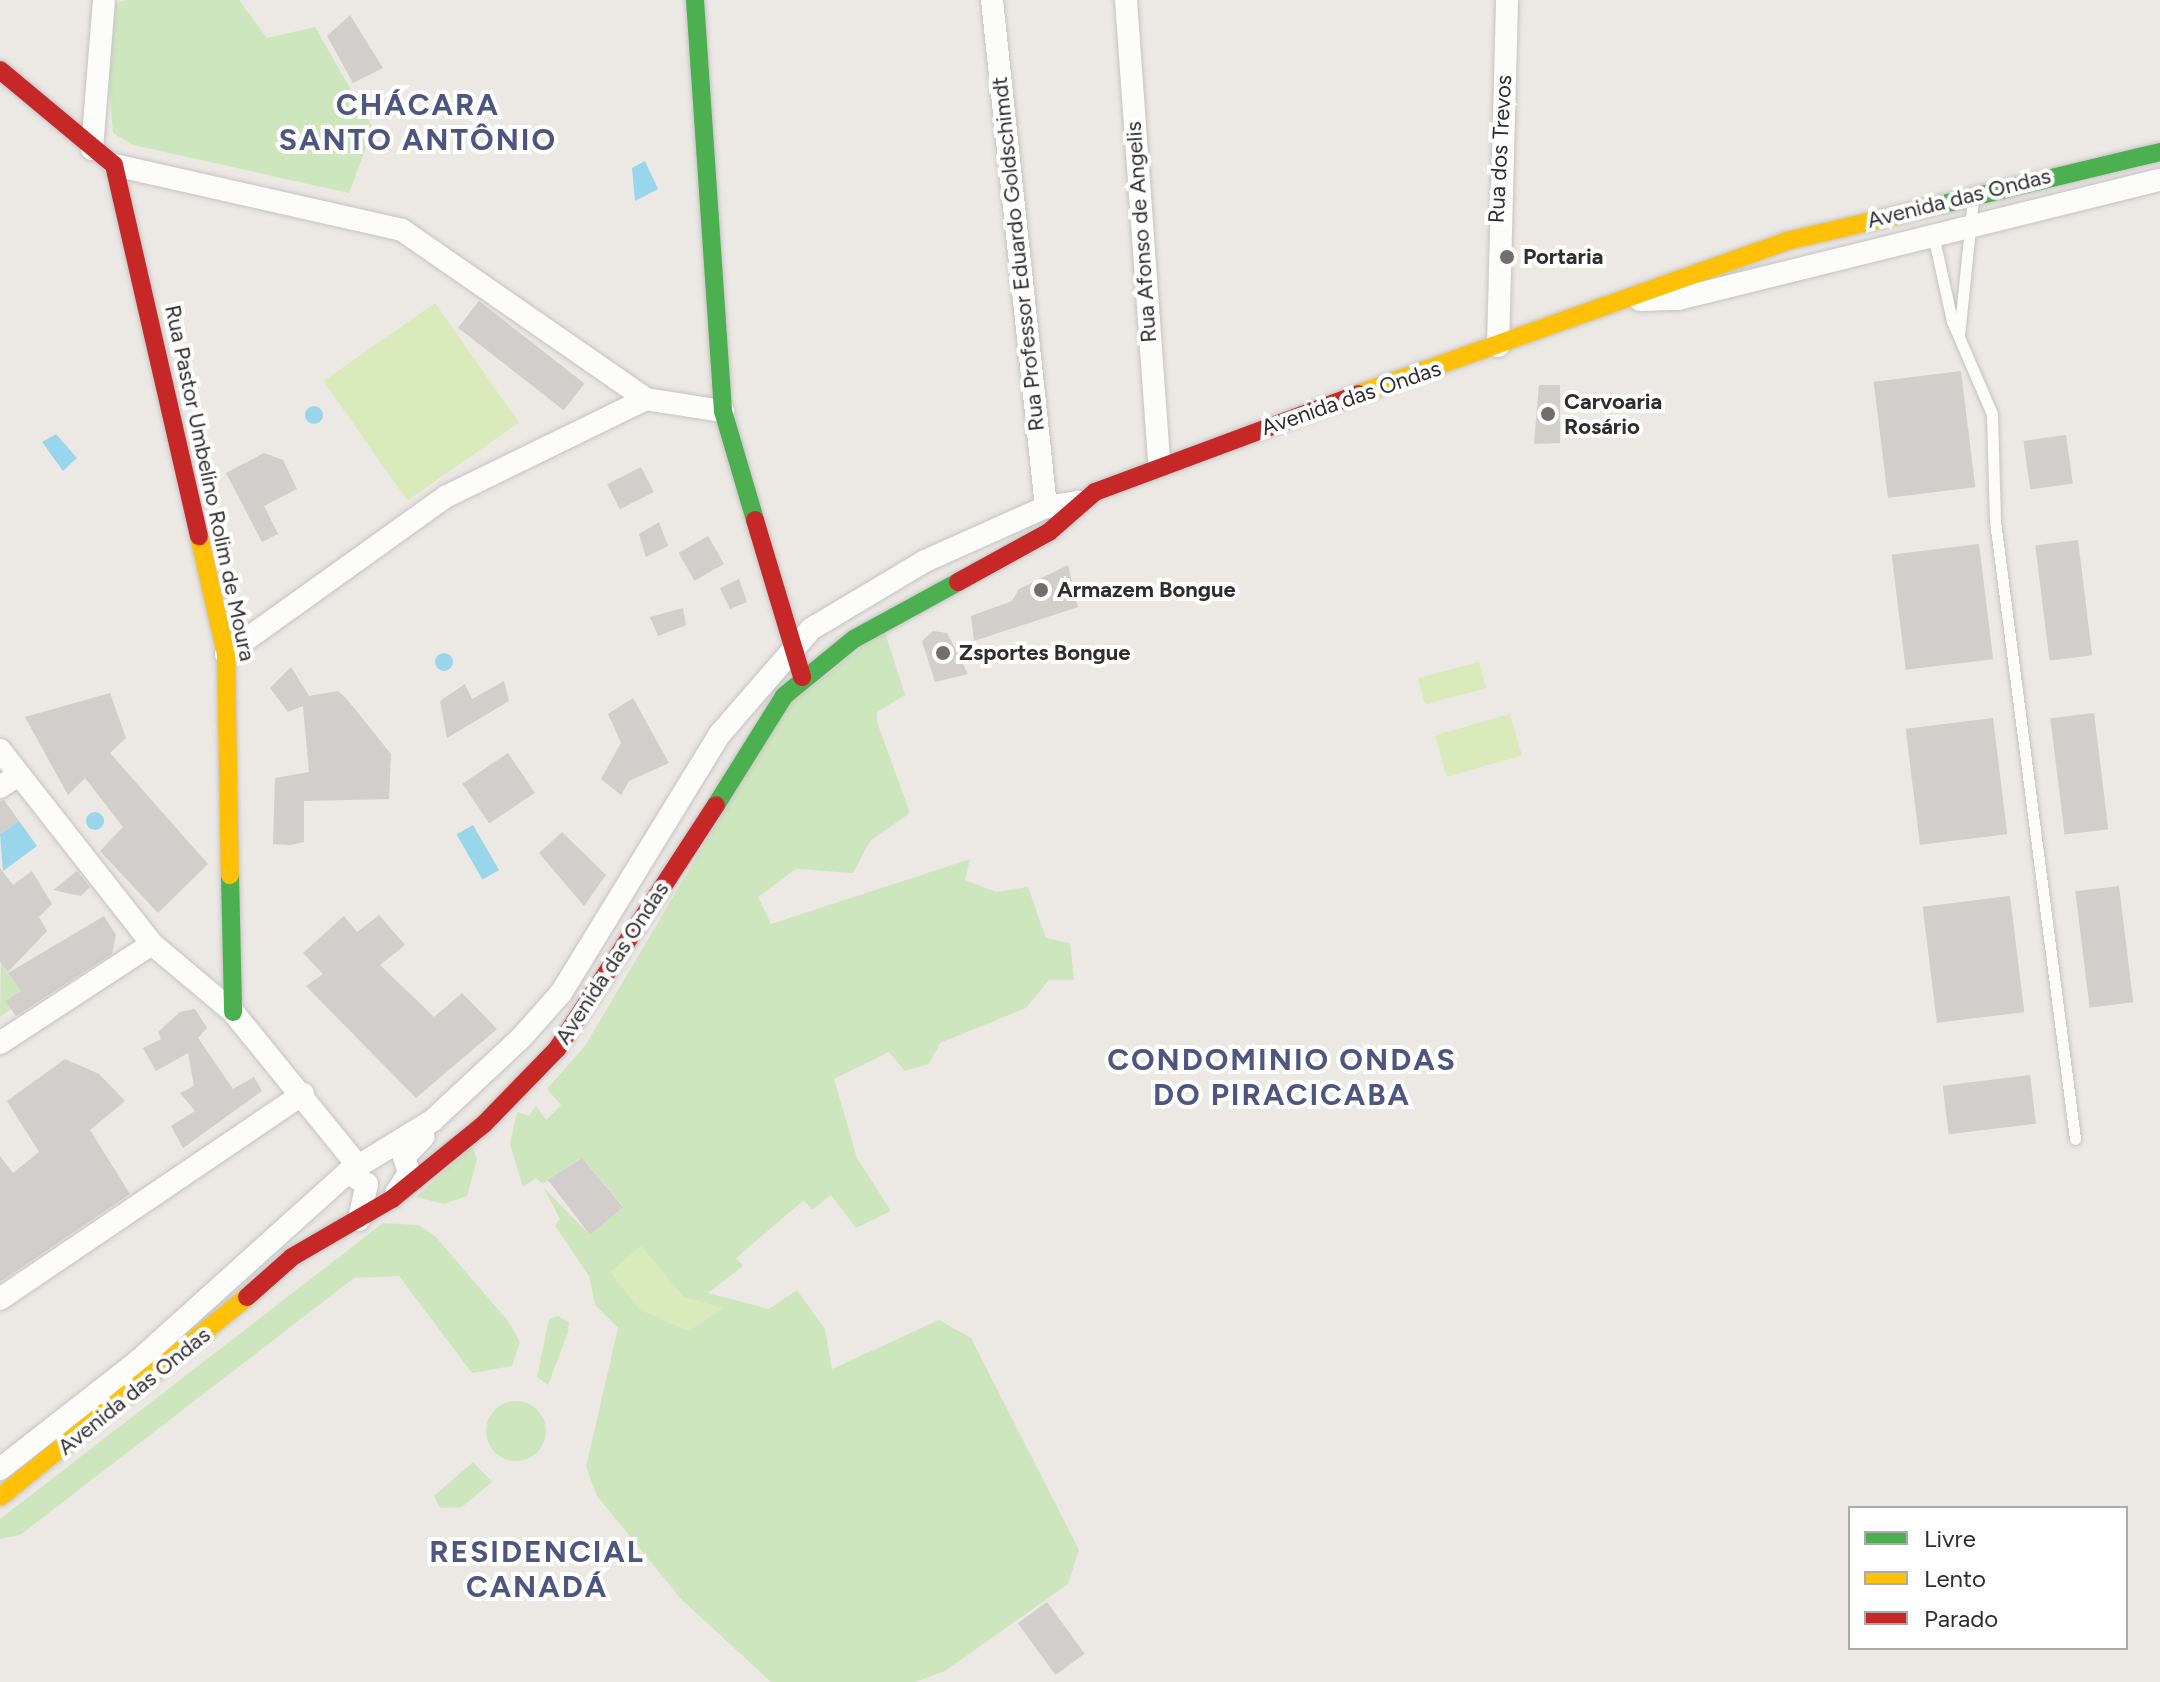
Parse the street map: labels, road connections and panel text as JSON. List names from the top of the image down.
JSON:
{
  "streets": {
    "street": [
      "Rua dos Trevos",
      "Avenida das Ondas",
      "Rua Afonso de Angelis",
      "Rua Professor Eduardo Goldschimdt",
      "Rua Pastor Umbelino Rolim de Moura"
    ]
  },
  "crossings": [
    ["Rua dos Trevos", "Avenida das Ondas"],
    ["Avenida das Ondas", "Rua Afonso de Angelis"],
    ["Avenida das Ondas", "Rua Professor Eduardo Goldschimdt"]
  ],
  "districts": ["CHÁCARA SANTO ANTÔNIO", "CONDOMINIO ONDAS DO PIRACICABA", "RESIDENCIAL CANADÁ"],
  "places": [
    "Portaria",
    "Carvoaria Rosário",
    "Armazem Bongue",
    "Zsportes Bongue"
  ],
  "legend": ["Livre", "Lento", "Parado"]
}
